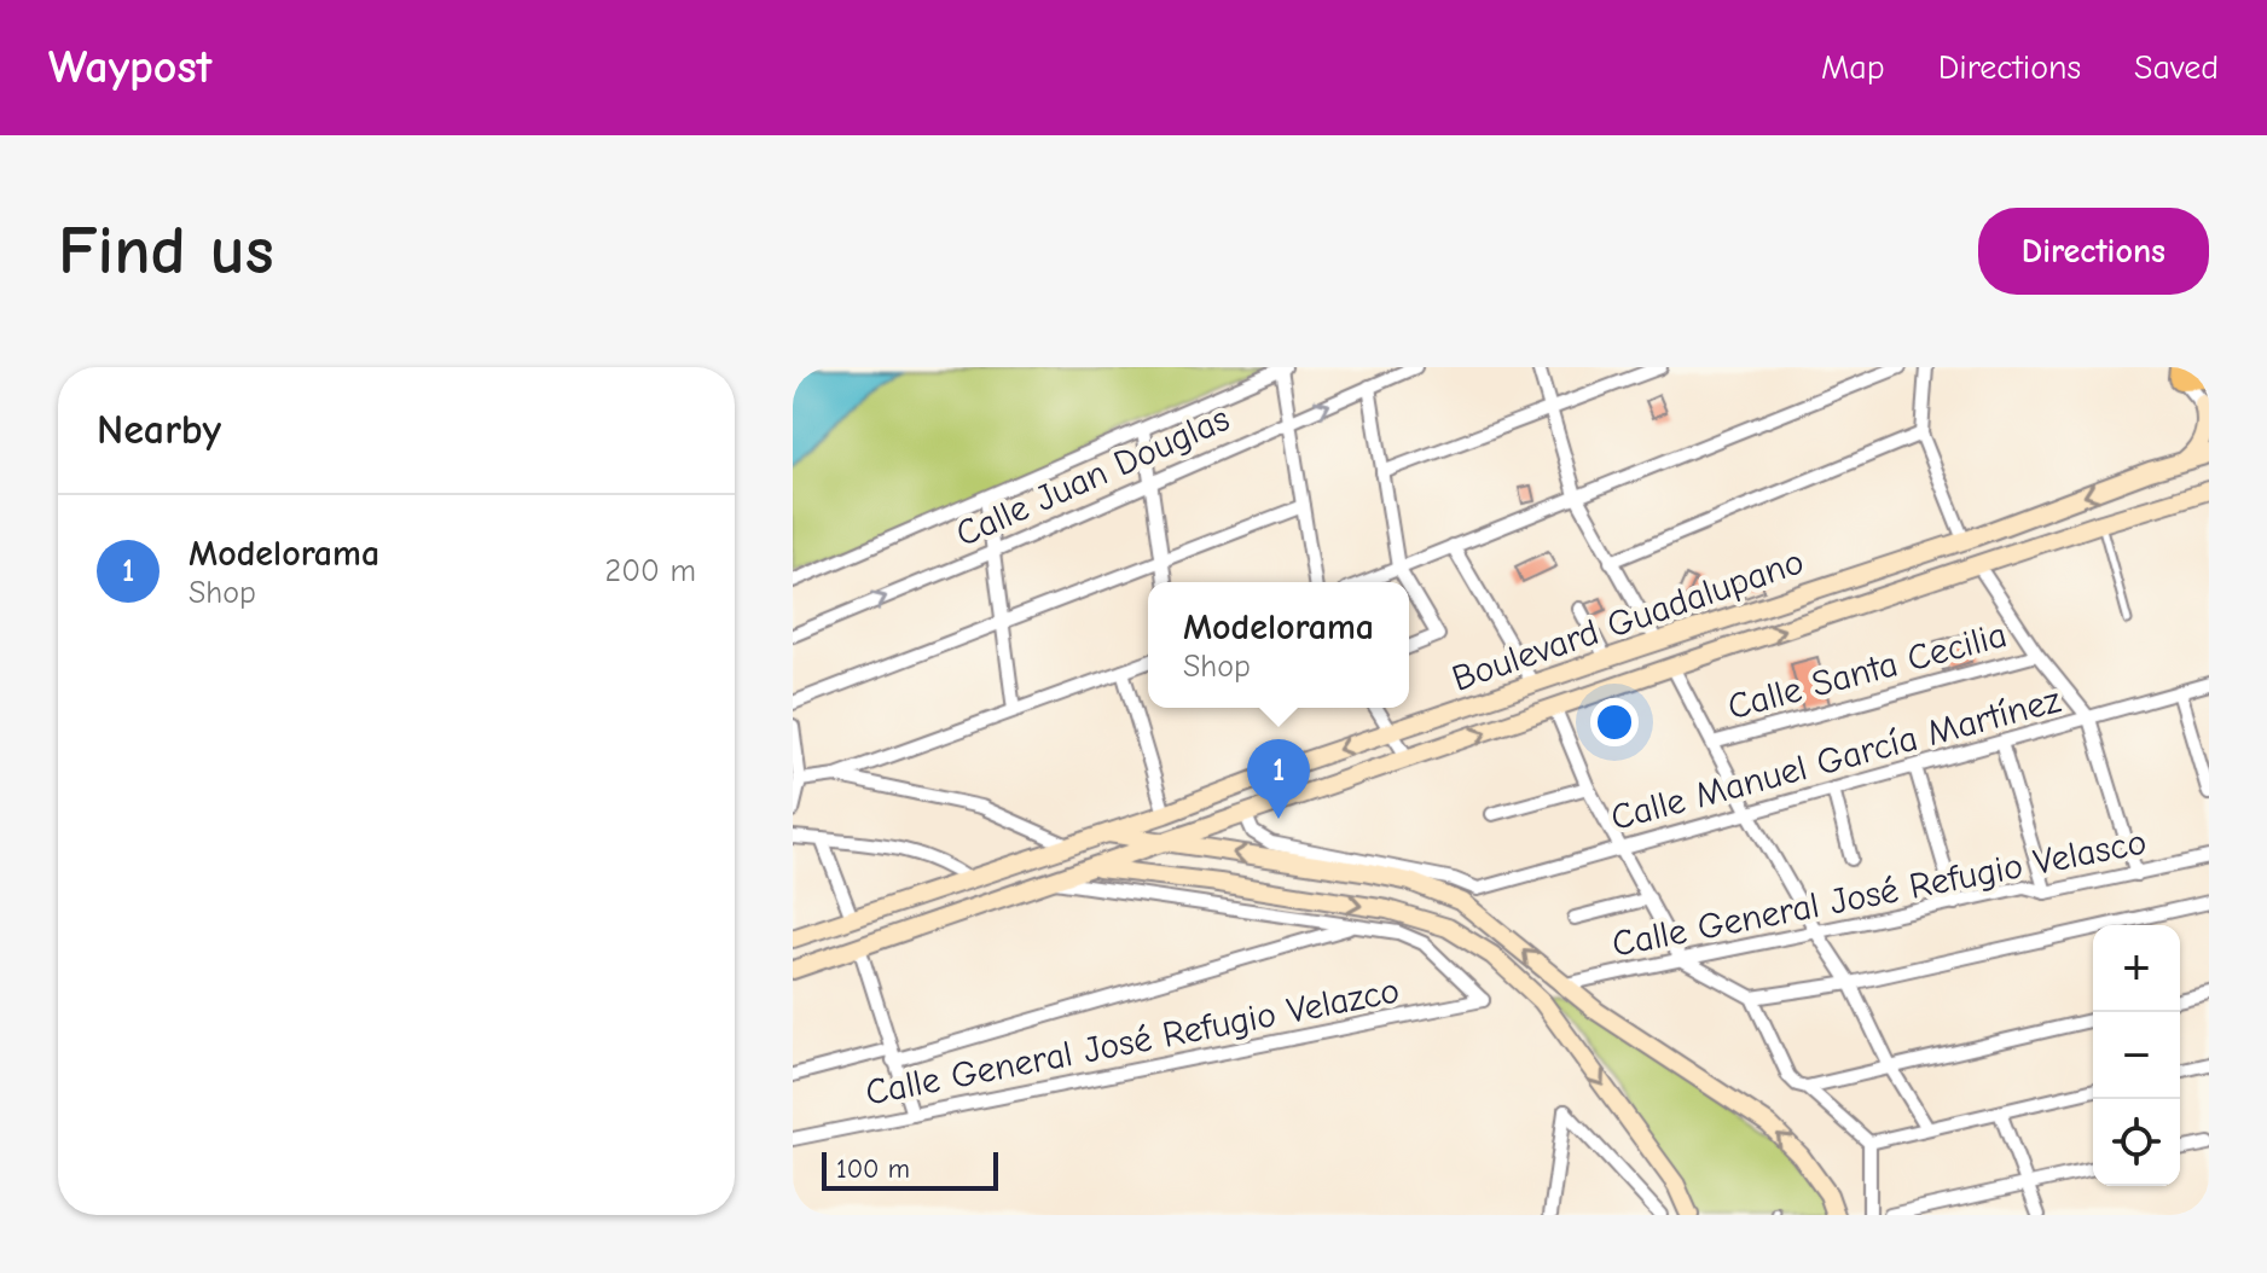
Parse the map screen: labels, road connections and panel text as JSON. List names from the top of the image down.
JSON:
{
  "streets": {
    "main road": ["Boulevard Guadalupano"],
    "street": [
      "Calle Juan Douglas",
      "Calle Santa Cecilia",
      "Calle Manuel García Martínez",
      "Calle General José Refugio Velasco",
      "Calle General José Refugio Velazco"
    ]
  },
  "scale_bar": "100 m",
  "page": {
    "header": "Waypost",
    "nav": ["Map", "Directions", "Saved"],
    "buttons": "Directions",
    "title": "Find us",
    "heading": "Nearby",
    "list": [
      {
        "mark": "1",
        "name": "Modelorama",
        "note": "Shop",
        "value": "200 m"
      }
    ],
    "popup": ["Modelorama", "Shop"],
    "pins": "1",
    "map_buttons": ["+", "−"],
    "scale": "100 m"
  }
}
